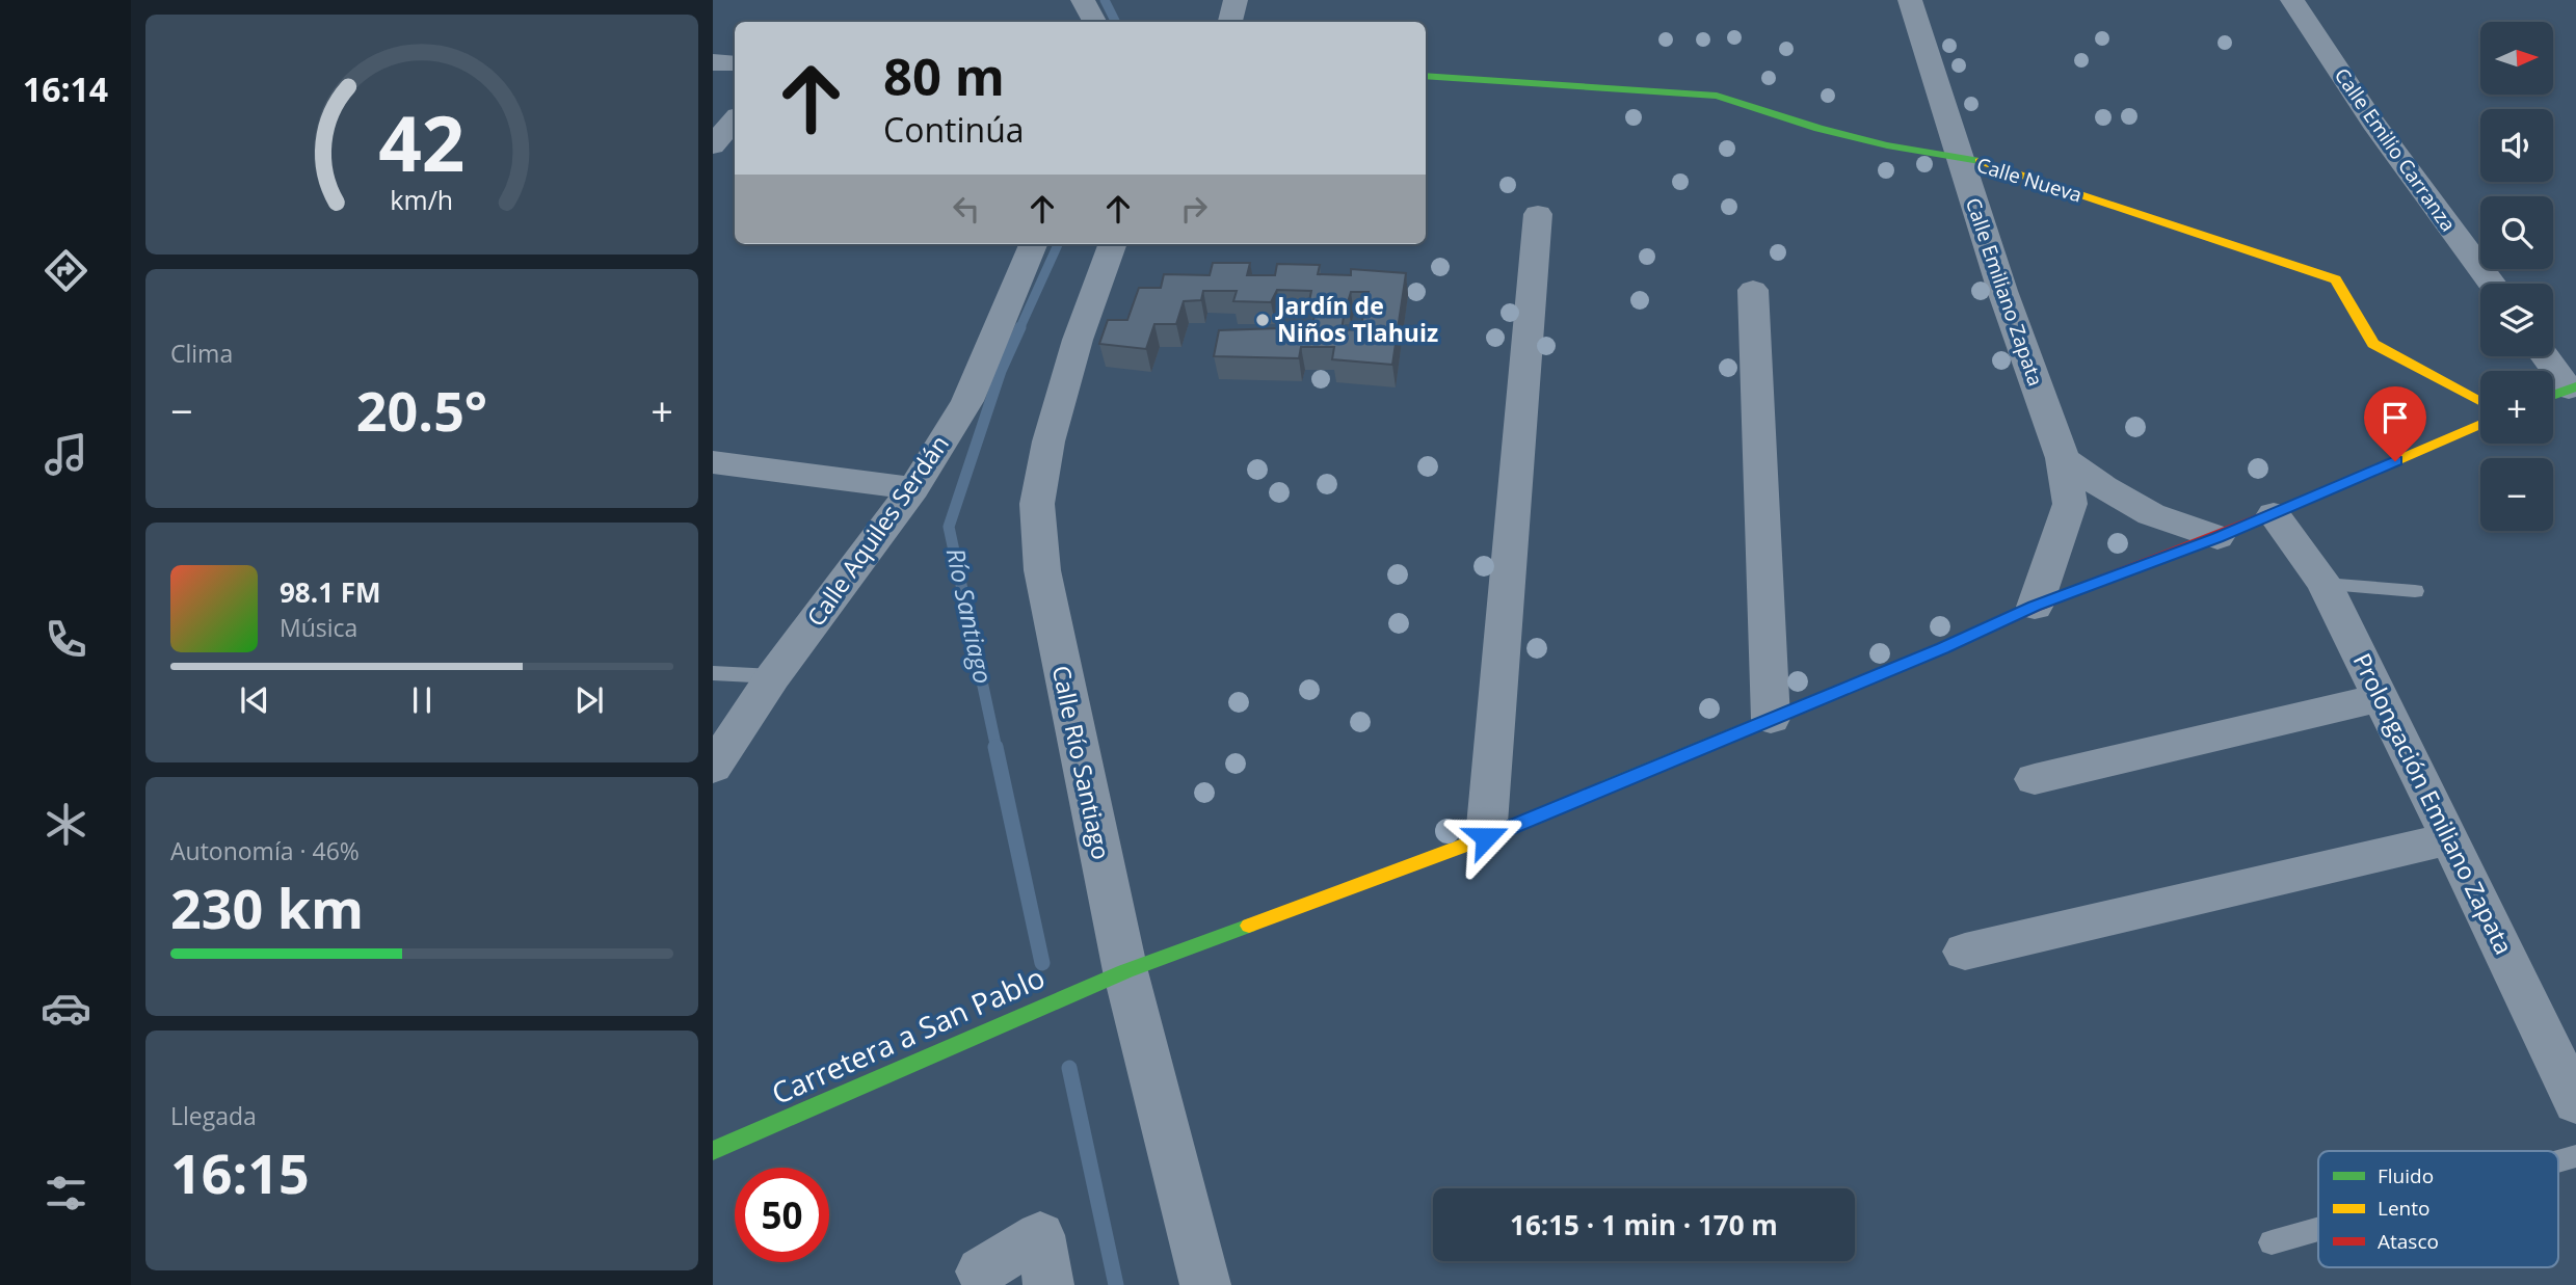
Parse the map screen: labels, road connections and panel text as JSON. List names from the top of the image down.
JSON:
{
  "streets": {
    "main road": ["Calle Nueva", "Carretera a San Pablo"],
    "street": [
      "Calle Emilio Carranza",
      "Calle Emiliano Zapata",
      "Calle Aquiles Serdán",
      "Calle Río Santiago",
      "Prolongación Emiliano Zapata"
    ]
  },
  "crossings": [
    ["Calle Nueva", "Calle Emiliano Zapata"],
    ["Calle Emiliano Zapata", "Carretera a San Pablo"],
    ["Calle Río Santiago", "Carretera a San Pablo"],
    ["Prolongación Emiliano Zapata", "Carretera a San Pablo"]
  ],
  "water": ["Río Santiago"],
  "places": ["Jardín de Niños Tlahuiz"],
  "legend": ["Fluido", "Lento", "Atasco"],
  "north": "right",
  "page": {
    "tabs": "16:14",
    "map_buttons": ["+", "−"],
    "turn": ["80 m", "Continúa"],
    "tile": [
      "Clima",
      ["Autonomía · 46%", "230 km"],
      ["Llegada", "16:15"]
    ],
    "heat": ["−", "20.5°", "+"],
    "song": ["98.1 FM", "Música"],
    "limit": "50",
    "trip": "16:15 · 1 min · 170 m",
    "gauge": ["42", "km/h"]
  }
}
